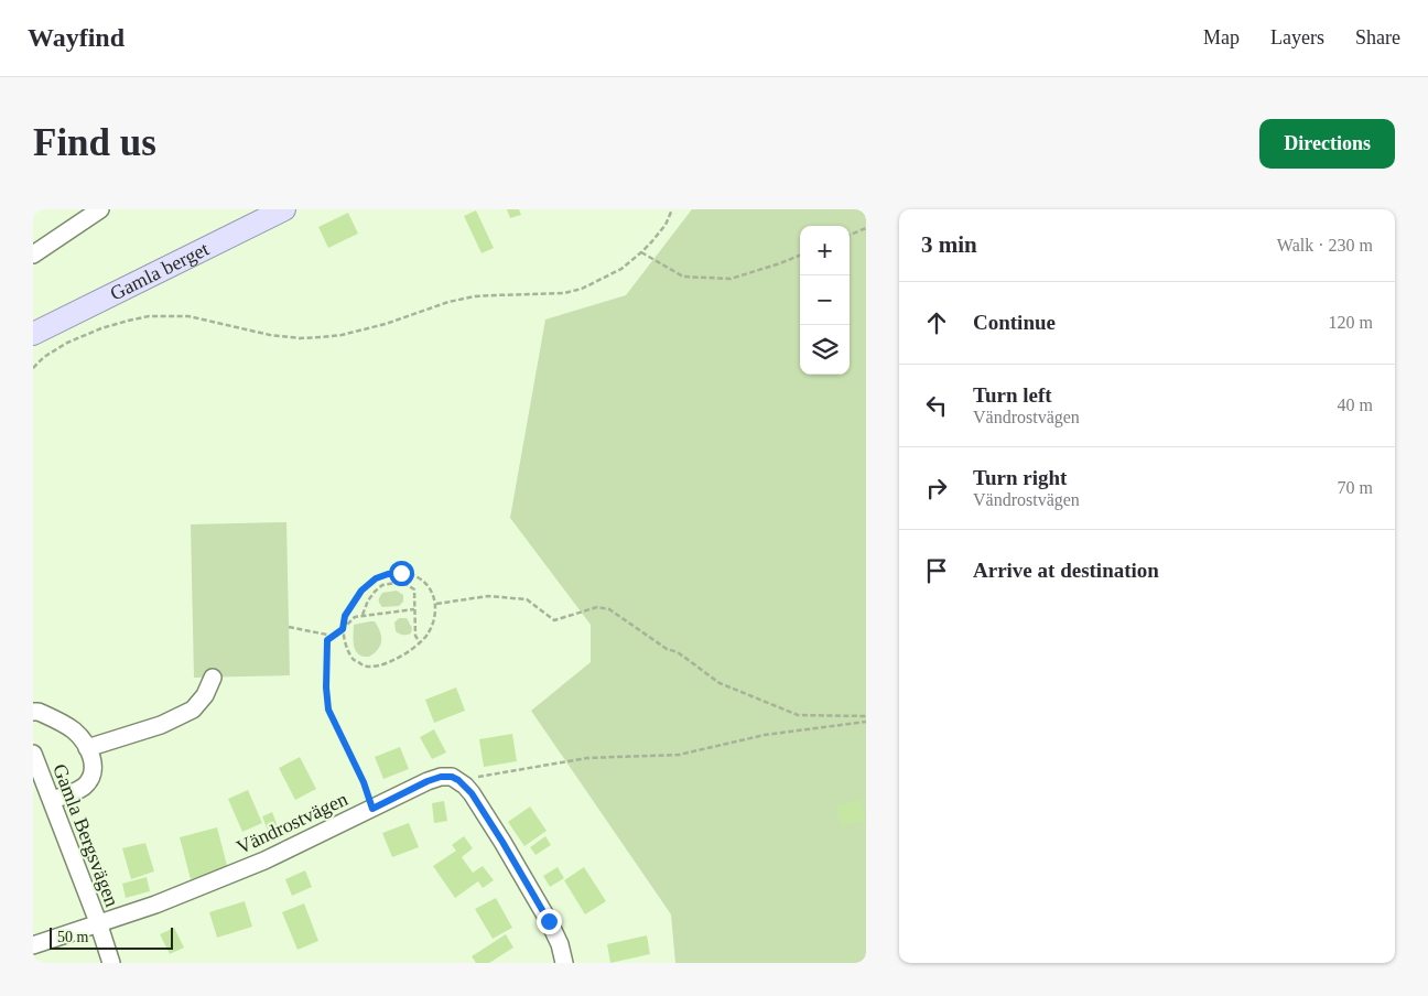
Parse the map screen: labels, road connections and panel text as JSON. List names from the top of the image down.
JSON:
{
  "streets": {
    "main road": ["Gamla berget"],
    "street": ["Vändrostvägen", "Gamla Bergsvägen"]
  },
  "crossings": [
    ["Vändrostvägen", "Gamla Bergsvägen"]
  ],
  "scale_bar": "50 m",
  "page": {
    "header": "Wayfind",
    "nav": ["Map", "Layers", "Share"],
    "buttons": "Directions",
    "title": "Find us",
    "heading": ["3 min", "Walk · 230 m"],
    "map_buttons": ["+", "−"],
    "list": [
      ["Continue", "120 m"],
      ["Turn left", "Vändrostvägen", "40 m"],
      ["Turn right", "Vändrostvägen", "70 m"],
      "Arrive at destination"
    ],
    "scale": "50 m"
  }
}
